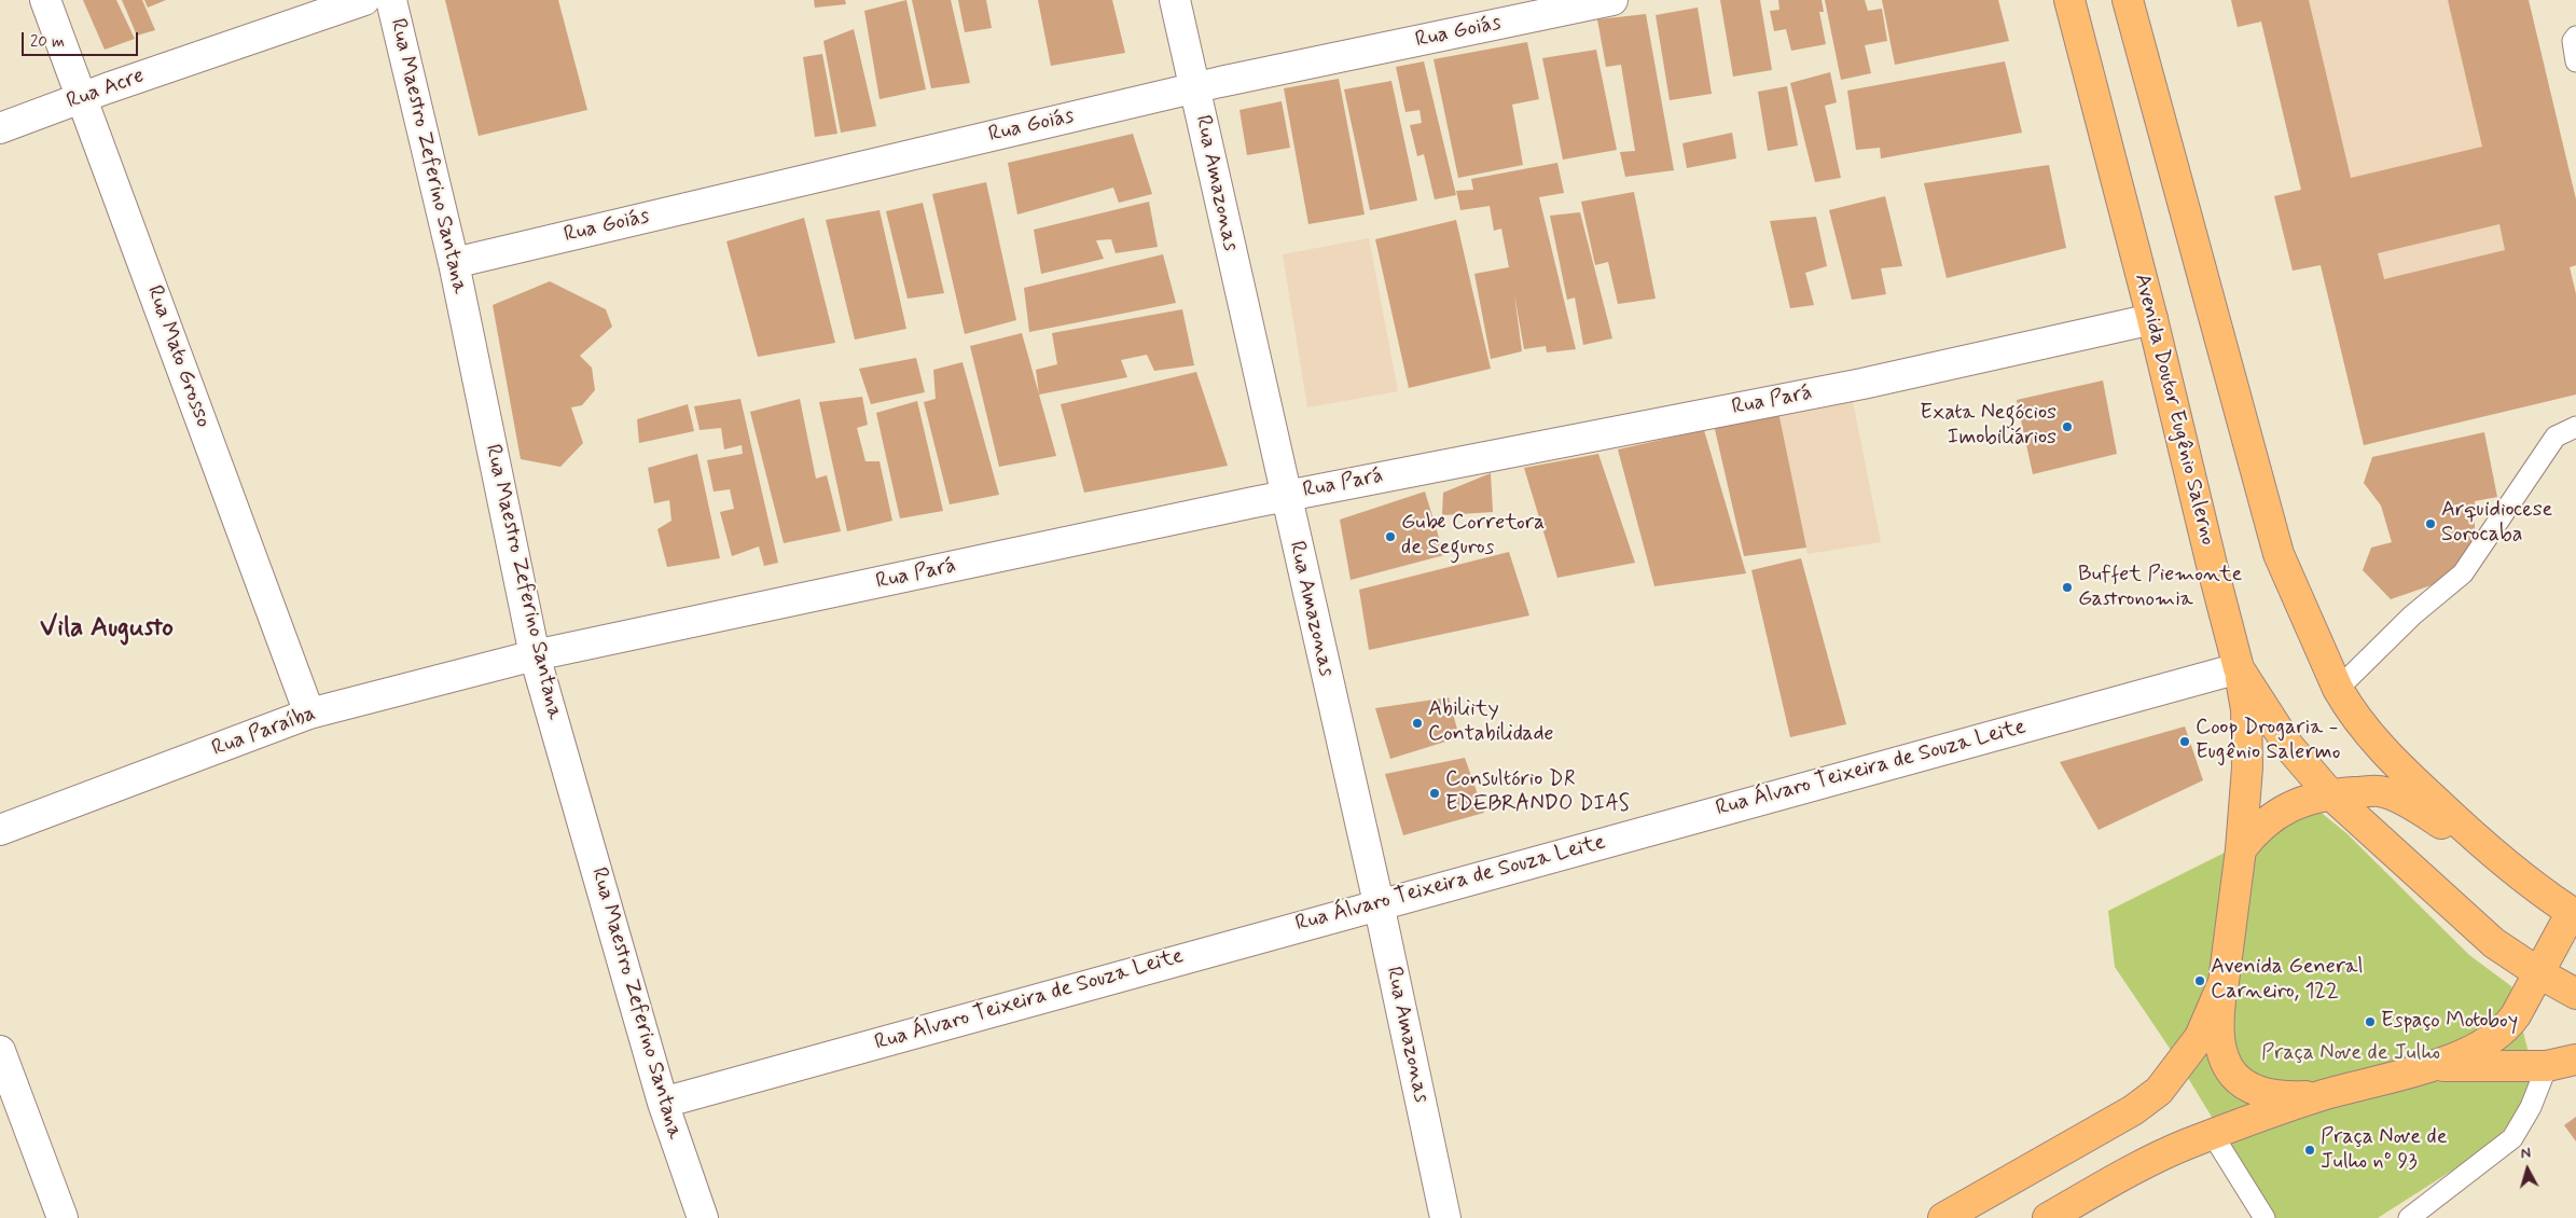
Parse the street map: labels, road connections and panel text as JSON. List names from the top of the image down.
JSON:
{
  "streets": {
    "main road": ["Avenida Doutor Eugênio Salerno"],
    "street": [
      "Rua Goiás",
      "Rua Acre",
      "Rua Maestro Zeferino Santana",
      "Rua Amazonas",
      "Rua Mato Grosso",
      "Rua Pará",
      "Rua Paraíba",
      "Rua Álvaro Teixeira de Souza Leite"
    ]
  },
  "crossings": [
    ["Rua Goiás", "Rua Maestro Zeferino Santana"],
    ["Rua Goiás", "Rua Amazonas"],
    ["Rua Acre", "Rua Mato Grosso"],
    ["Rua Maestro Zeferino Santana", "Rua Pará"],
    ["Rua Maestro Zeferino Santana", "Rua Paraíba"],
    ["Rua Maestro Zeferino Santana", "Rua Álvaro Teixeira de Souza Leite"],
    ["Rua Amazonas", "Rua Pará"],
    ["Rua Amazonas", "Rua Álvaro Teixeira de Souza Leite"],
    ["Rua Mato Grosso", "Rua Paraíba"],
    ["Rua Pará", "Avenida Doutor Eugênio Salerno"],
    ["Rua Pará", "Rua Paraíba"],
    ["Avenida Doutor Eugênio Salerno", "Rua Álvaro Teixeira de Souza Leite"]
  ],
  "districts": ["Vila Augusto"],
  "parks": ["Praça Nove de Julho"],
  "places": [
    "Exata Negócios Imobiliários",
    "Arquidiocese Sorocaba",
    "Gube Corretora de Seguros",
    "Buffet Piemonte Gastronomia",
    "Abiliity Contabilidade",
    "Coop Drogaria - Eugênio Salermo",
    "Consultório DR EDEBRANDO DIAS",
    "Avenida General Carneiro, 122",
    "Espaço Motoboy",
    "Praça Nove de Julho nº 93"
  ],
  "scale_bar": "20 m",
  "north": "top"
}
